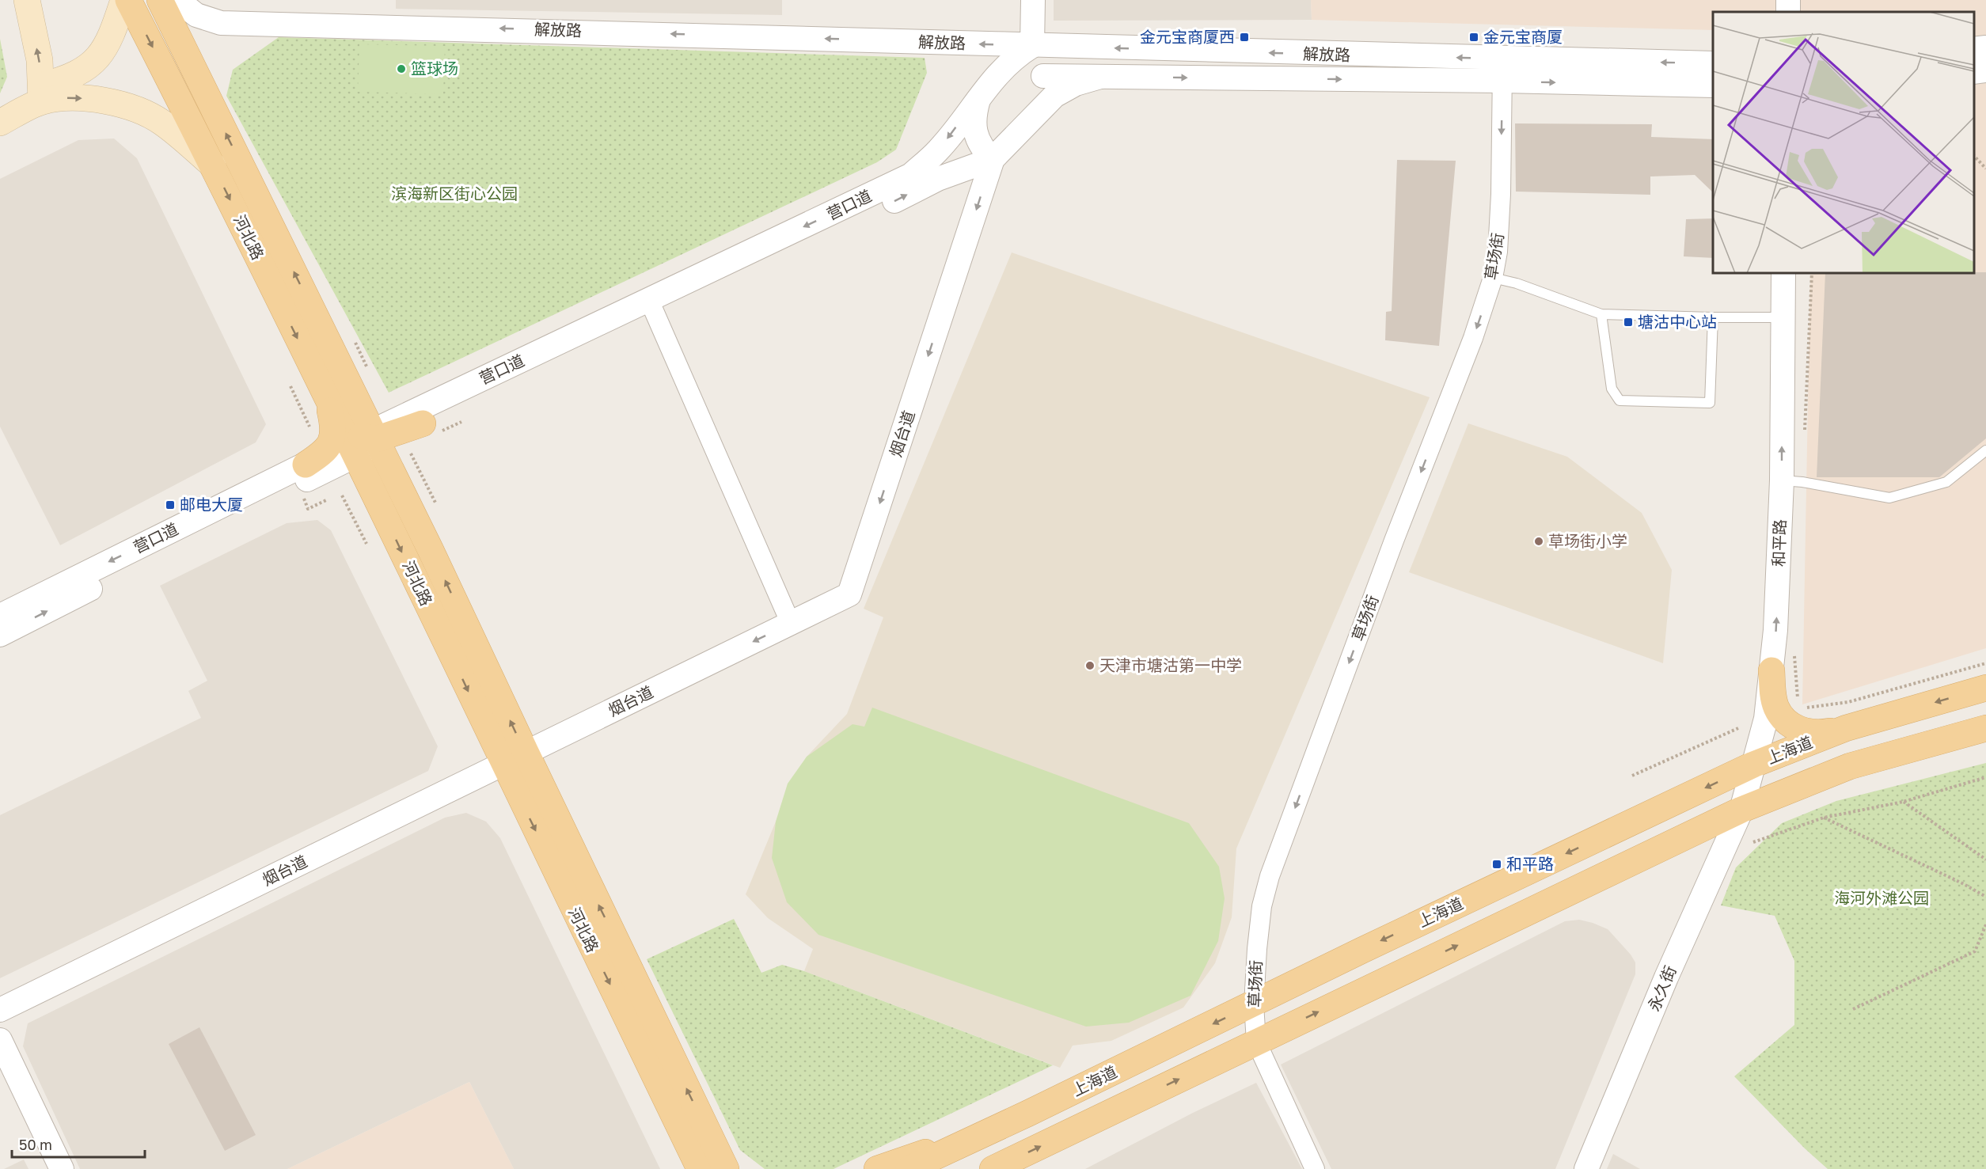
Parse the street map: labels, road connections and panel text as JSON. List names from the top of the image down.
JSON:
{
  "streets": {
    "main road": ["河北路", "上海道"],
    "street": [
      "解放路",
      "营口道",
      "草场街",
      "烟台道",
      "和平路",
      "永久街"
    ]
  },
  "crossings": [
    ["解放路", "营口道"],
    ["解放路", "草场街"],
    ["营口道", "河北路"],
    ["营口道", "烟台道"],
    ["河北路", "烟台道"],
    ["草场街", "上海道"],
    ["和平路", "上海道"],
    ["和平路", "永久街"]
  ],
  "one_way": ["草场街", "烟台道", "和平路"],
  "parks": ["滨海新区街心公园", "海河外滩公园"],
  "places": {
    "transit": [
      "金元宝商厦西",
      "金元宝商厦",
      "塘沽中心站",
      "邮电大厦",
      "和平路"
    ],
    "other": ["篮球场", "草场街小学", "天津市塘沽第一中学"]
  },
  "scale_bar": "50 m"
}
